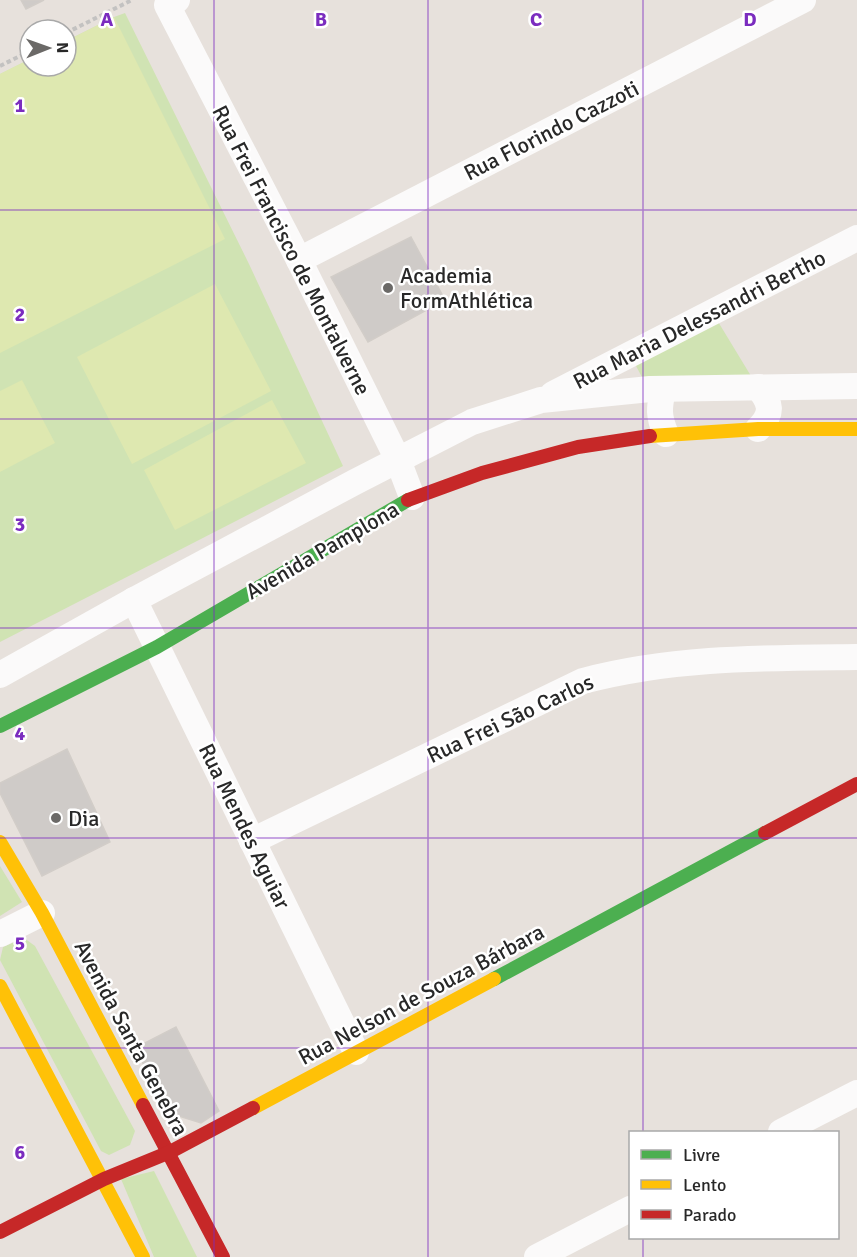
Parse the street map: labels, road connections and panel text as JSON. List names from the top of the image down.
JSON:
{
  "streets": {
    "street": [
      "Rua Florindo Cazzoti",
      "Rua Frei Francisco de Montalverne",
      "Rua Maria Delessandri Bertho",
      "Avenida Pamplona",
      "Rua Frei São Carlos",
      "Rua Mendes Aguiar",
      "Rua Nelson de Souza Bárbara",
      "Avenida Santa Genebra"
    ]
  },
  "crossings": [
    ["Rua Florindo Cazzoti", "Rua Frei Francisco de Montalverne"],
    ["Rua Frei Francisco de Montalverne", "Avenida Pamplona"],
    ["Rua Maria Delessandri Bertho", "Avenida Pamplona"],
    ["Avenida Pamplona", "Rua Mendes Aguiar"],
    ["Rua Frei São Carlos", "Rua Mendes Aguiar"],
    ["Rua Mendes Aguiar", "Rua Nelson de Souza Bárbara"],
    ["Rua Nelson de Souza Bárbara", "Avenida Santa Genebra"]
  ],
  "places": ["Academia FormAthlética", "Dia"],
  "legend": ["Livre", "Lento", "Parado"],
  "north": "right",
  "grid": {
    "columns": [
      "A",
      "B",
      "C",
      "D"
    ],
    "rows": [
      "1",
      "2",
      "3",
      "4",
      "5",
      "6"
    ]
  }
}
